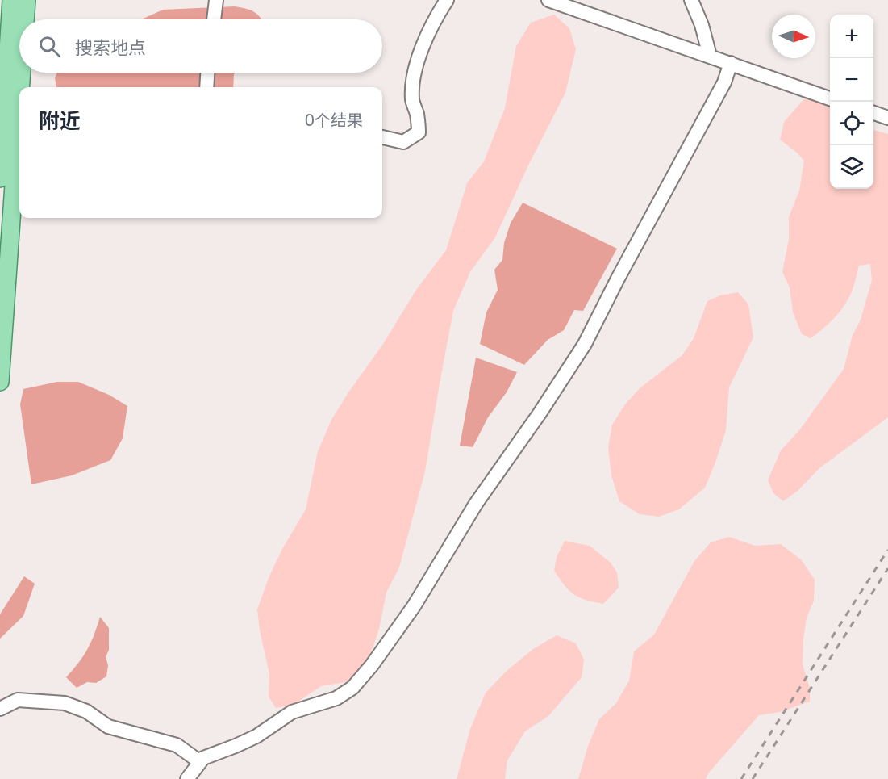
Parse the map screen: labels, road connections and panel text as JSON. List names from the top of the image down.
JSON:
{
  "north": "right",
  "page": {
    "map_buttons": ["+", "−"],
    "search": "搜索地点",
    "heading": ["附近", "0个结果"]
  }
}
